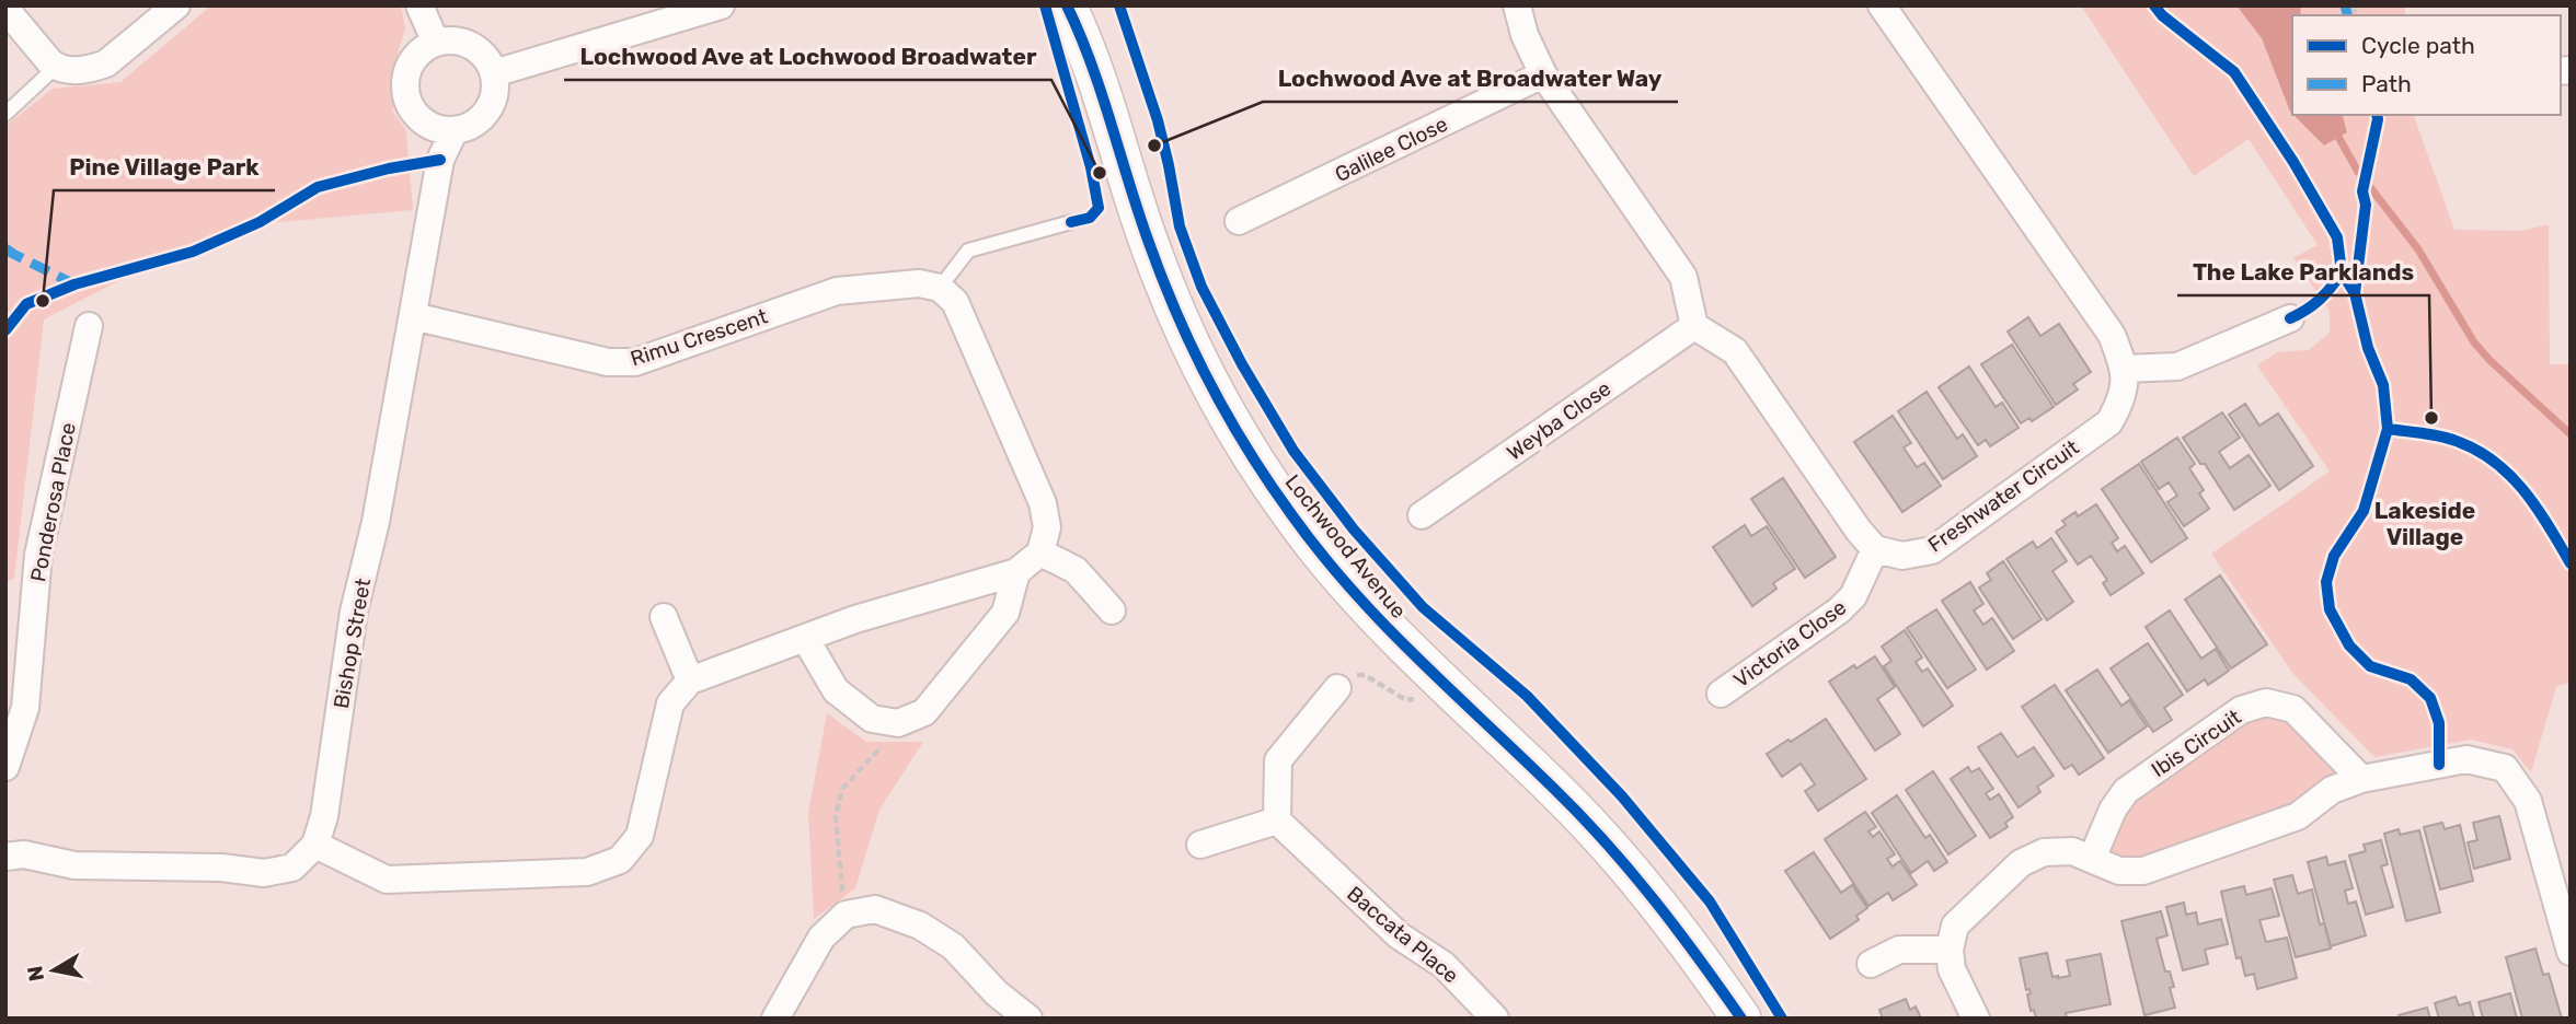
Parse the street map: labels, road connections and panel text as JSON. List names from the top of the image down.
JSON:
{
  "streets": {
    "street": [
      "Galilee Close",
      "Rimu Crescent",
      "Weyba Close",
      "Freshwater Circuit",
      "Ponderosa Place",
      "Lochwood Avenue",
      "Bishop Street",
      "Victoria Close",
      "Ibis Circuit",
      "Baccata Place"
    ]
  },
  "crossings": [
    ["Rimu Crescent", "Bishop Street"],
    ["Freshwater Circuit", "Victoria Close"]
  ],
  "districts": ["Lakeside Village"],
  "places": [
    "Lochwood Ave at Broadwater Way",
    "Lochwood Ave at Lochwood Broadwater",
    "Pine Village Park",
    "The Lake Parklands"
  ],
  "legend": ["Cycle path", "Path"],
  "north": "left"
}
